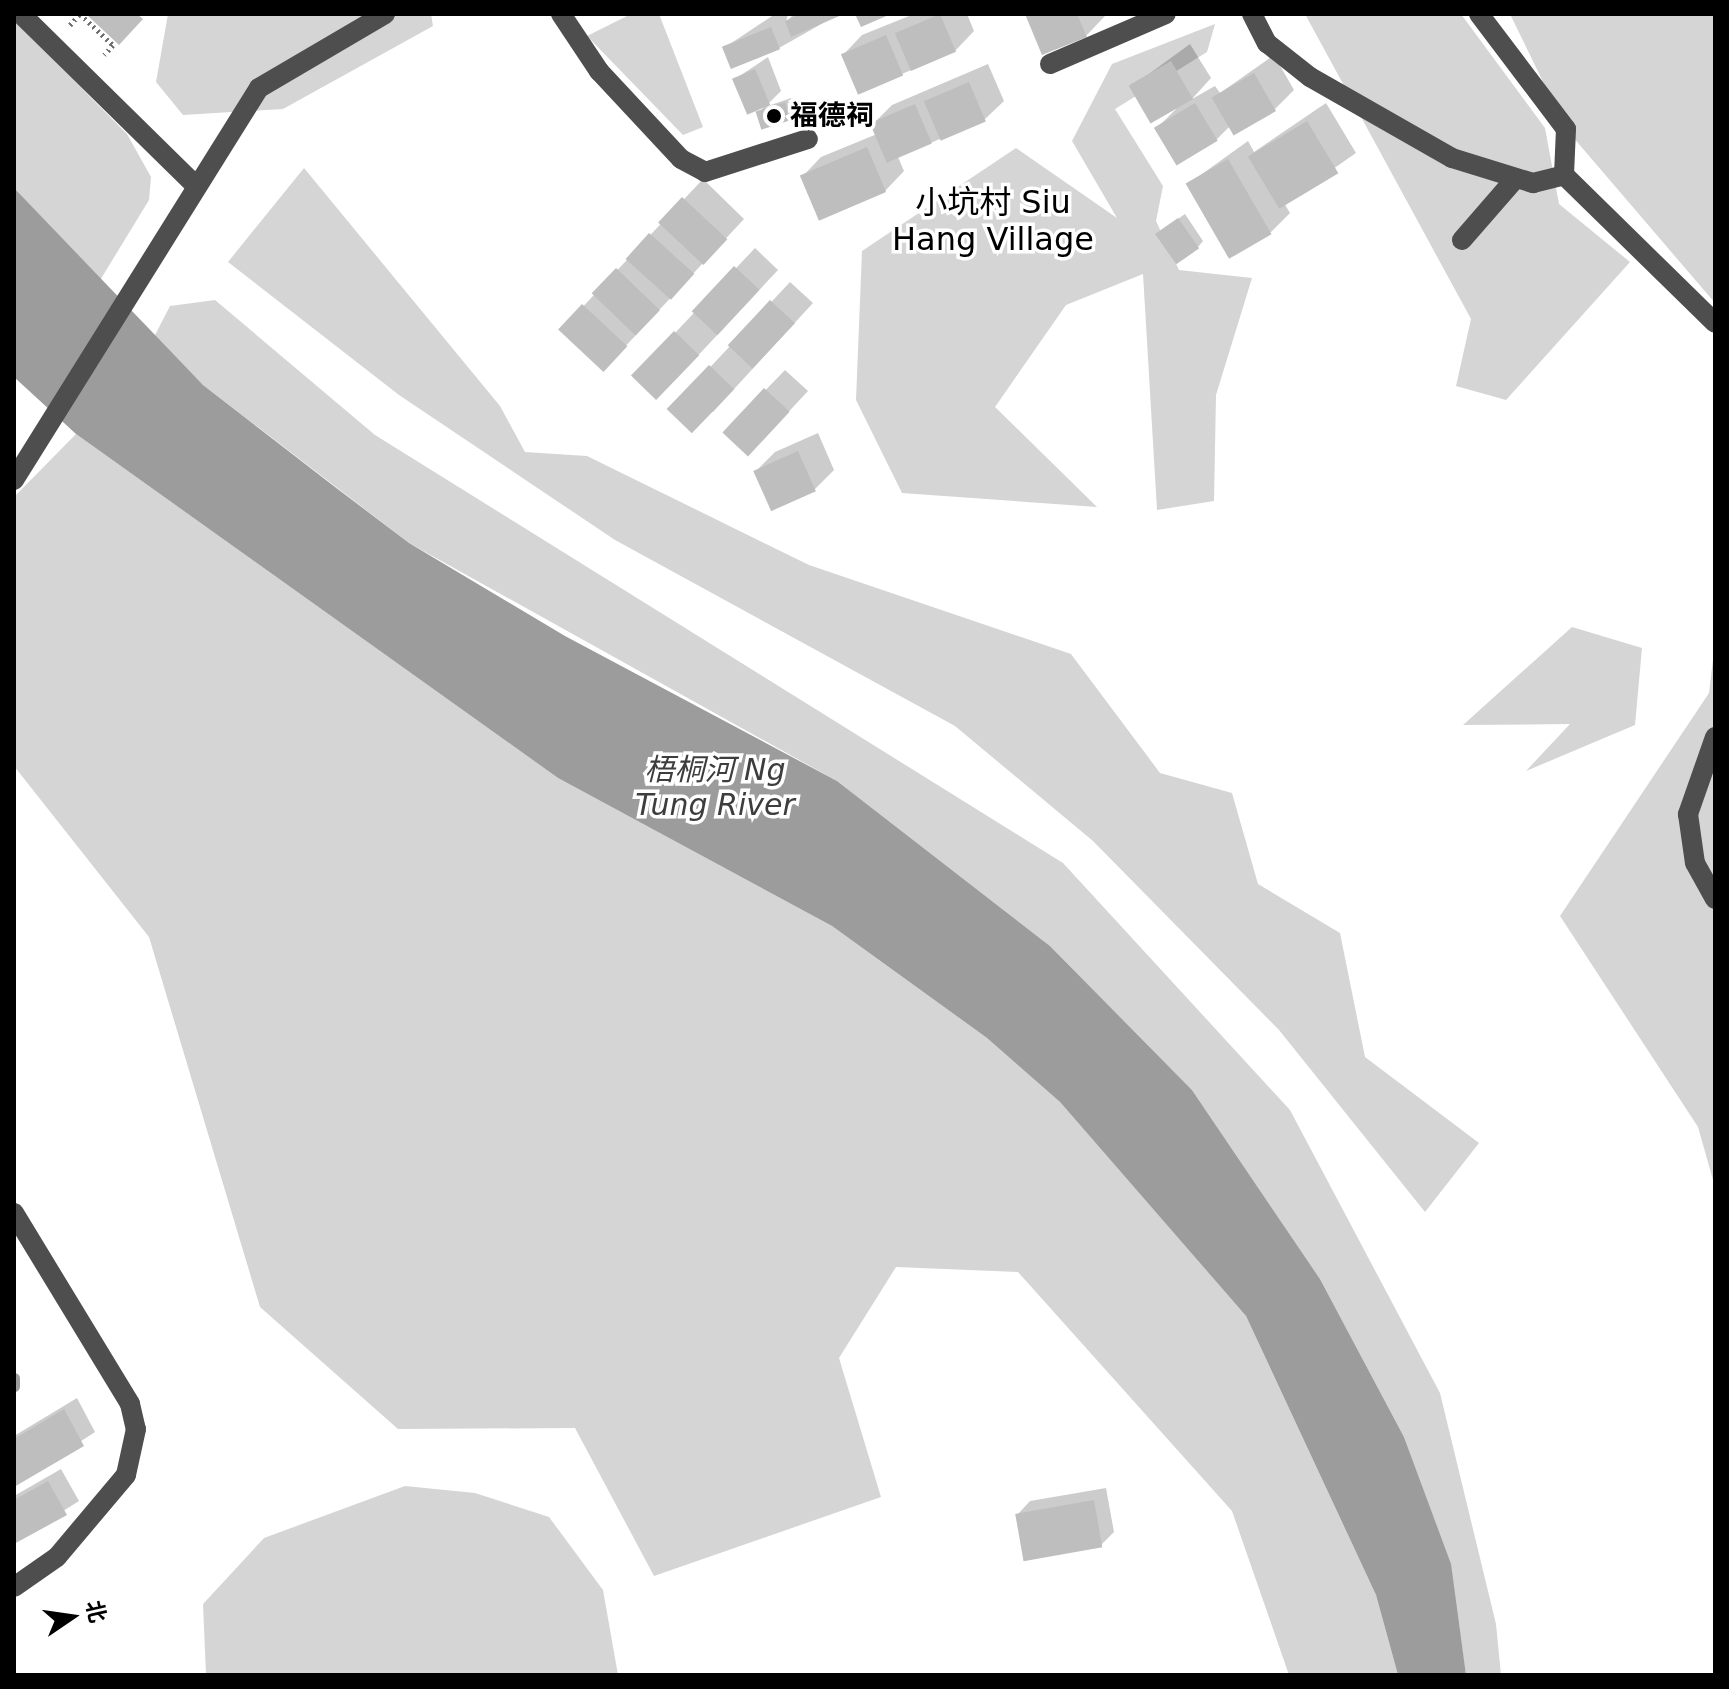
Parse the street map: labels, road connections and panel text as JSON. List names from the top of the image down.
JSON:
{
  "districts": ["小坑村 Siu Hang Village"],
  "water": ["梧桐河 Ng Tung River"],
  "places": ["福德祠"],
  "north": "right"
}
